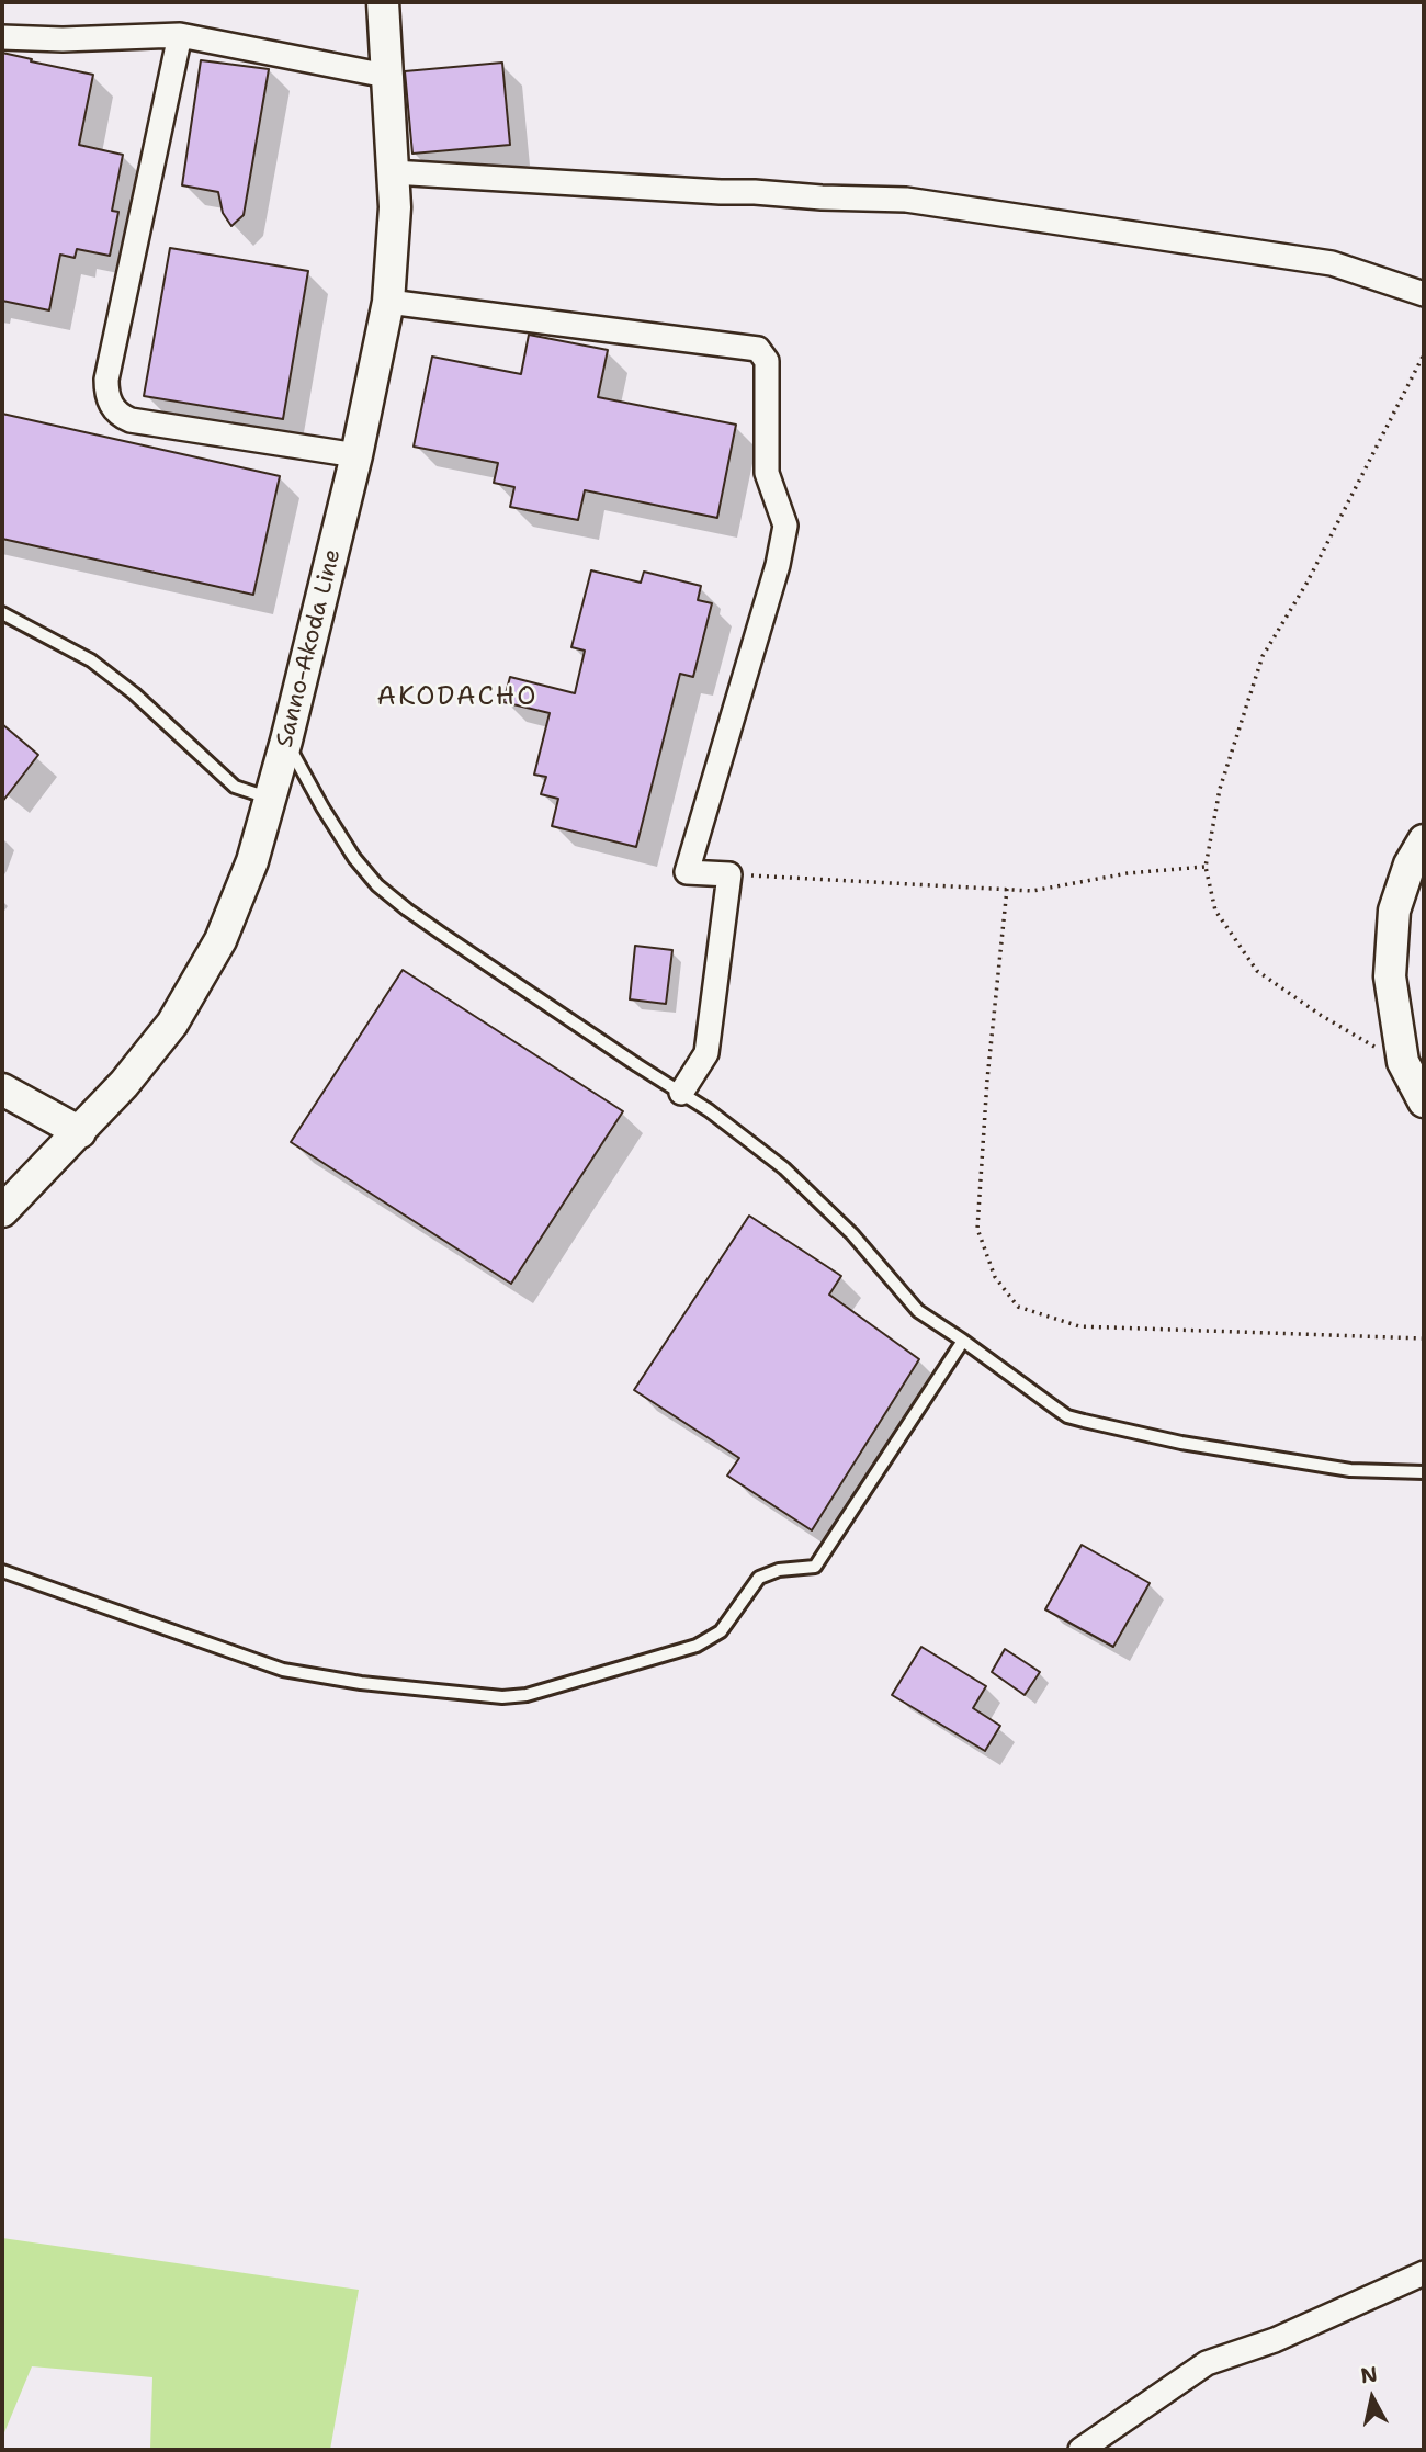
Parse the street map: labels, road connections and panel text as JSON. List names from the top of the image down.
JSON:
{
  "streets": {
    "main road": ["Sanno-Akoda Line"]
  },
  "districts": ["AKODACHO"],
  "north": "top"
}
